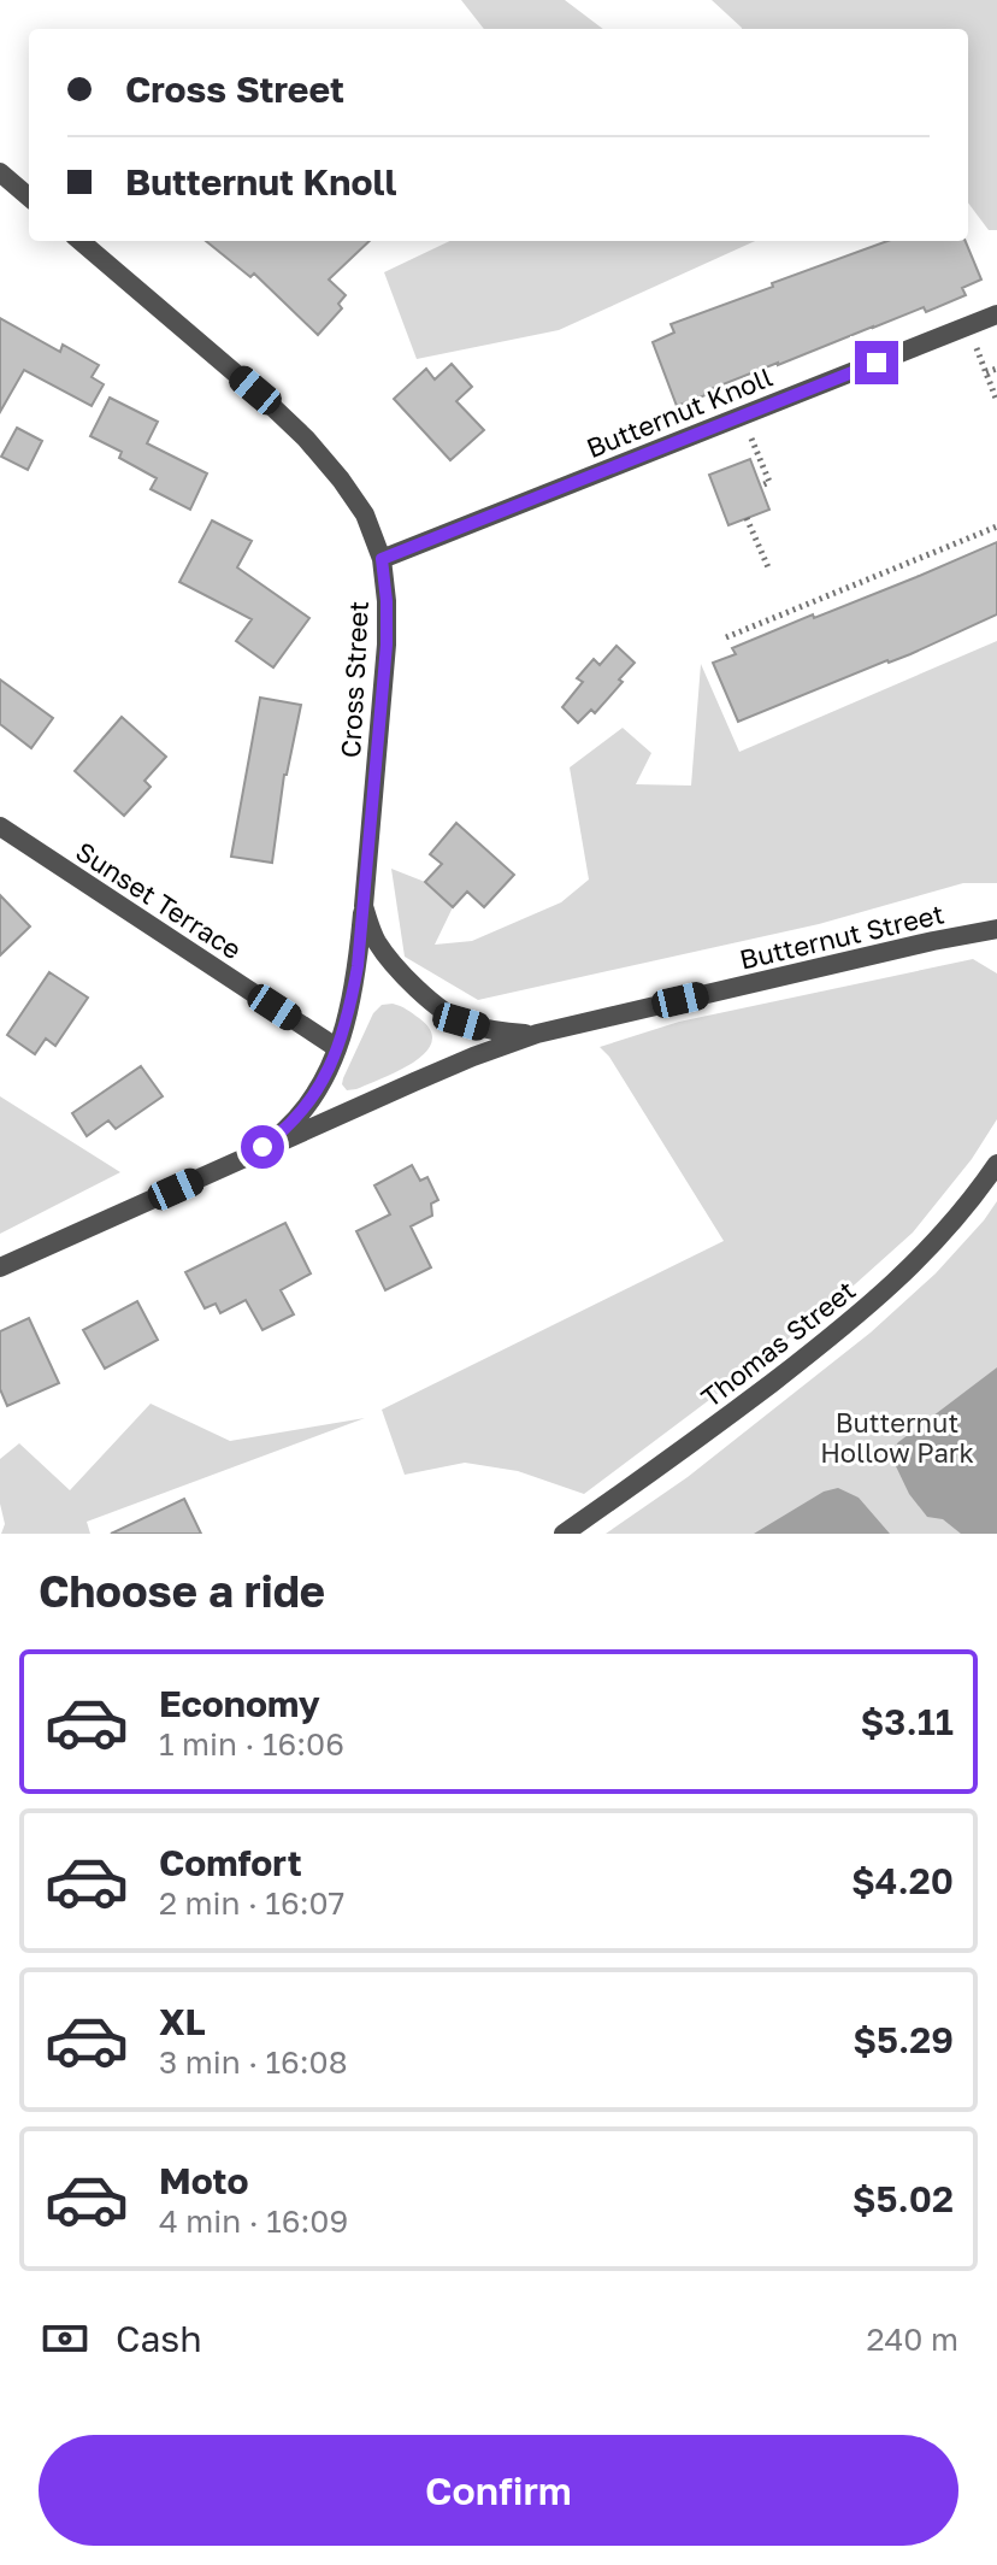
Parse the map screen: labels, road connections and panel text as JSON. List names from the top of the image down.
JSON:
{
  "streets": {
    "street": [
      "Butternut Knoll",
      "Cross Street",
      "Sunset Terrace",
      "Butternut Street",
      "Thomas Street"
    ]
  },
  "crossings": [
    ["Butternut Knoll", "Cross Street"],
    ["Cross Street", "Sunset Terrace"],
    ["Cross Street", "Butternut Street"]
  ],
  "parks": ["Butternut Hollow Park"],
  "page": {
    "banner": ["Cross Street", "Butternut Knoll"],
    "heading": "Choose a ride",
    "list": [
      {
        "name": "Economy",
        "note": "1 min · 16:06",
        "value": "$3.11"
      },
      {
        "name": "Comfort",
        "note": "2 min · 16:07",
        "value": "$4.20"
      },
      {
        "name": "XL",
        "note": "3 min · 16:08",
        "value": "$5.29"
      },
      {
        "name": "Moto",
        "note": "4 min · 16:09",
        "value": "$5.02"
      }
    ],
    "pay": ["Cash", "240 m"],
    "buttons": "Confirm"
  }
}
